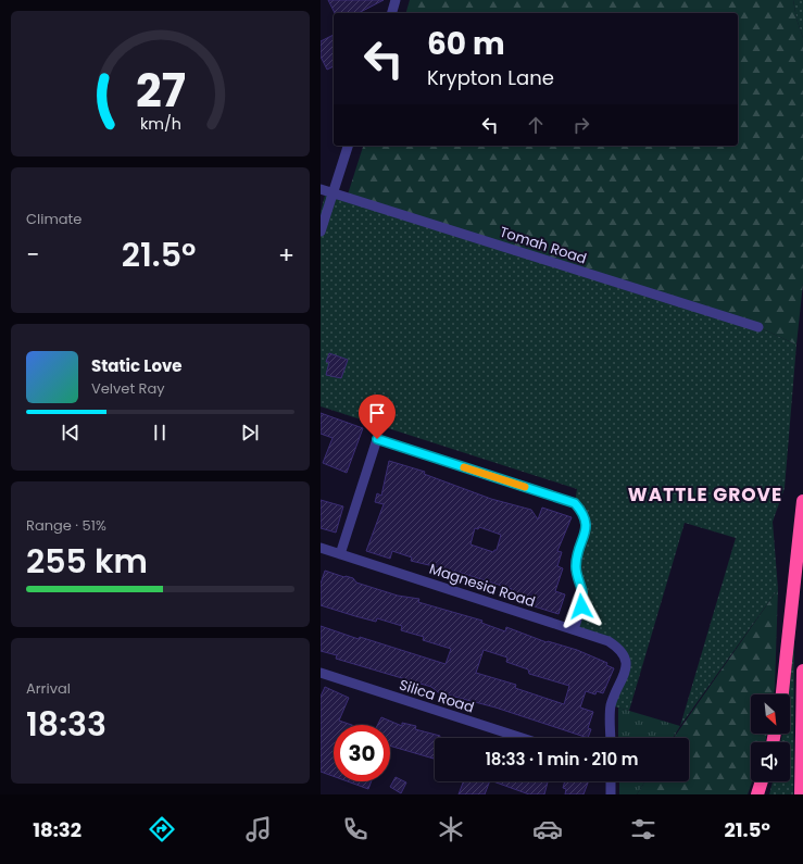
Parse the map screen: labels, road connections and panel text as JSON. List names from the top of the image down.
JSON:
{
  "streets": {
    "street": ["Tomah Road", "Magnesia Road", "Silica Road"]
  },
  "districts": ["WATTLE GROVE"],
  "north": "bottom right",
  "page": {
    "turn": ["60 m", "Krypton Lane"],
    "tile": [
      "Climate",
      ["Range · 51%", "255 km"],
      ["Arrival", "18:33"]
    ],
    "heat": ["−", "21.5°", "+"],
    "song": ["Static Love", "Velvet Ray"],
    "limit": "30",
    "trip": "18:33 · 1 min · 210 m",
    "tabs": ["18:32", "21.5°"],
    "gauge": ["27", "km/h"]
  }
}
